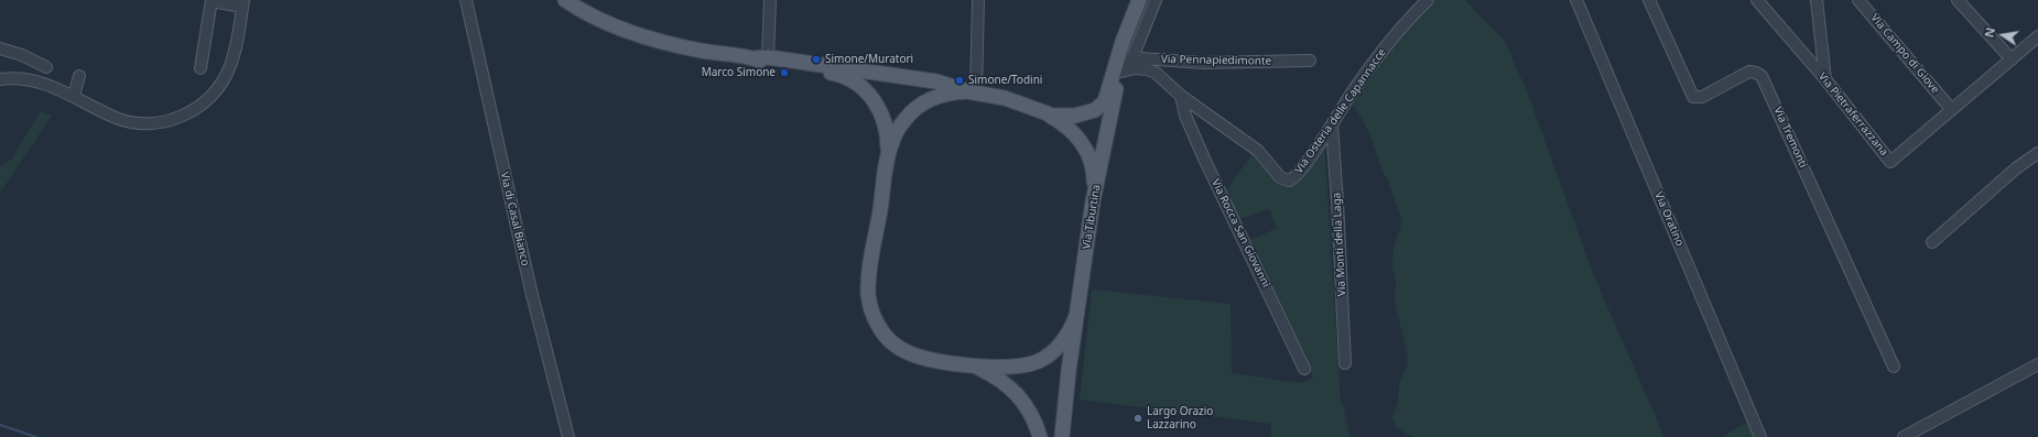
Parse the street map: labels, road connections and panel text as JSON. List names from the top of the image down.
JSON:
{
  "streets": {
    "main road": ["Via Tiburtina"],
    "street": [
      "Via Campo di Giove",
      "Via Pennapiedimonte",
      "Via Osteria delle Capannacce",
      "Via Pietraferrazzana",
      "Via Tremonti",
      "Via di Casal Bianco",
      "Via Oratino",
      "Via Rocca San Giovanni",
      "Via Monti della Laga"
    ]
  },
  "crossings": [
    ["Via Campo di Giove", "Via Pietraferrazzana"],
    ["Via Pennapiedimonte", "Via Osteria delle Capannacce"],
    ["Via Pennapiedimonte", "Via Tiburtina"],
    ["Via Osteria delle Capannacce", "Via Tiburtina"],
    ["Via Osteria delle Capannacce", "Via Rocca San Giovanni"],
    ["Via Osteria delle Capannacce", "Via Monti della Laga"]
  ],
  "places": [
    "Simone/Muratori",
    "Marco Simone",
    "Simone/Todini",
    "Largo Orazio Lazzarino"
  ],
  "north": "left"
}
